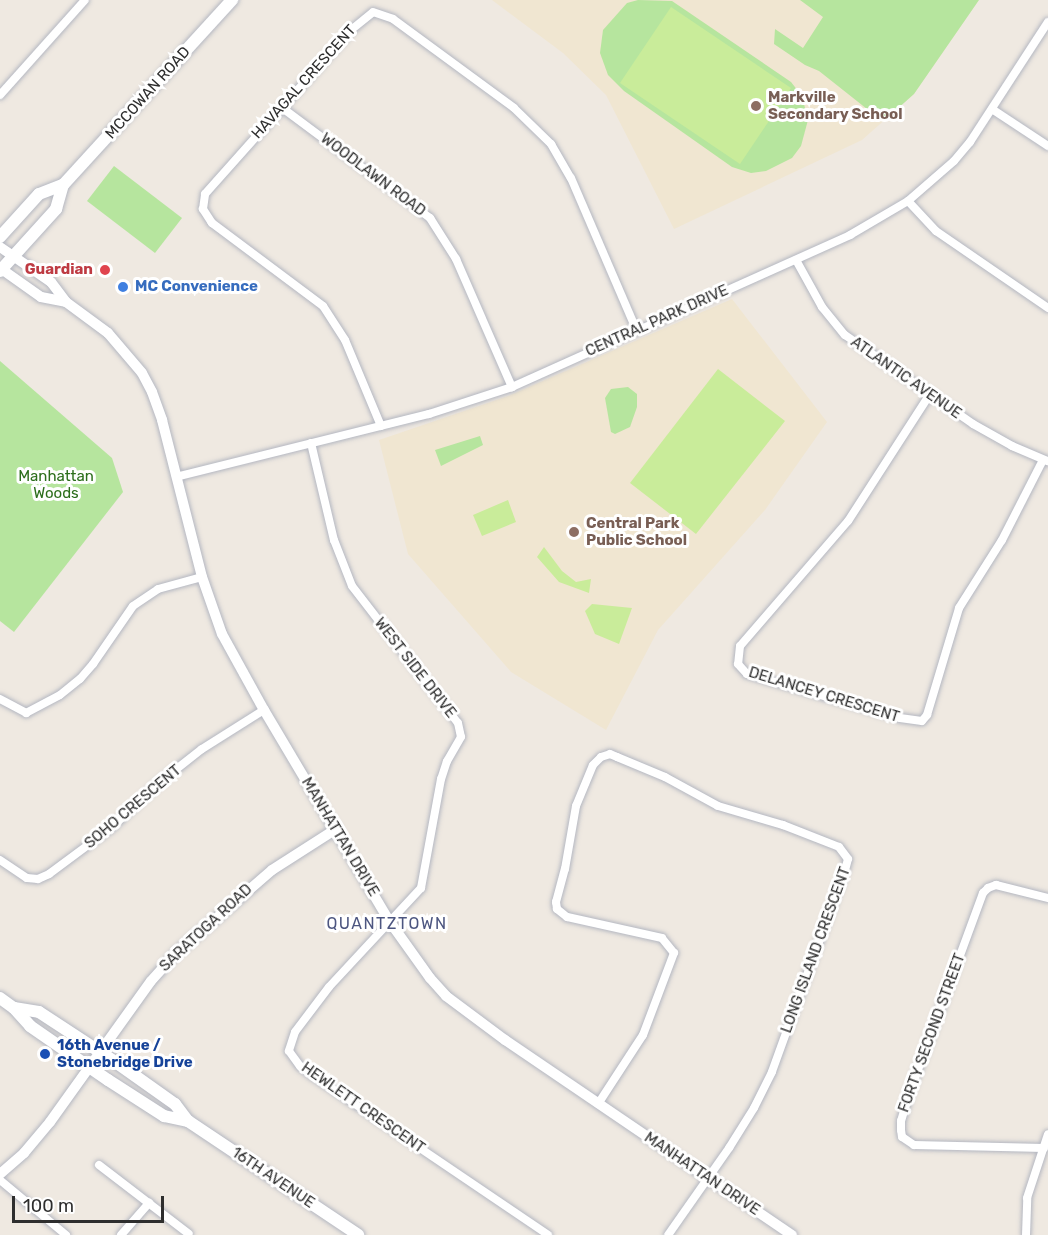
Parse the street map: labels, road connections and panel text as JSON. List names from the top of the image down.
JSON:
{
  "streets": {
    "main road": ["MCCOWAN ROAD", "16TH AVENUE"],
    "street": [
      "HAVAGAL CRESCENT",
      "WOODLAWN ROAD",
      "CENTRAL PARK DRIVE",
      "ATLANTIC AVENUE",
      "WEST SIDE DRIVE",
      "DELANCEY CRESCENT",
      "SOHO CRESCENT",
      "MANHATTAN DRIVE",
      "SARATOGA ROAD",
      "LONG ISLAND CRESCENT",
      "FORTY SECOND STREET",
      "HEWLETT CRESCENT"
    ]
  },
  "crossings": [
    ["HAVAGAL CRESCENT", "WOODLAWN ROAD"],
    ["HAVAGAL CRESCENT", "CENTRAL PARK DRIVE"],
    ["MCCOWAN ROAD", "MANHATTAN DRIVE"],
    ["WOODLAWN ROAD", "CENTRAL PARK DRIVE"],
    ["CENTRAL PARK DRIVE", "ATLANTIC AVENUE"],
    ["CENTRAL PARK DRIVE", "WEST SIDE DRIVE"],
    ["CENTRAL PARK DRIVE", "MANHATTAN DRIVE"],
    ["ATLANTIC AVENUE", "DELANCEY CRESCENT"],
    ["WEST SIDE DRIVE", "MANHATTAN DRIVE"],
    ["WEST SIDE DRIVE", "HEWLETT CRESCENT"],
    ["SOHO CRESCENT", "MANHATTAN DRIVE"],
    ["MANHATTAN DRIVE", "SARATOGA ROAD"],
    ["MANHATTAN DRIVE", "LONG ISLAND CRESCENT"],
    ["MANHATTAN DRIVE", "HEWLETT CRESCENT"],
    ["SARATOGA ROAD", "16TH AVENUE"]
  ],
  "districts": ["QUANTZTOWN"],
  "parks": ["Manhattan Woods"],
  "places": [
    "Markville Secondary School",
    "Guardian",
    "MC Convenience",
    "Central Park Public School",
    "16th Avenue / Stonebridge Drive"
  ],
  "scale_bar": "100 m"
}
